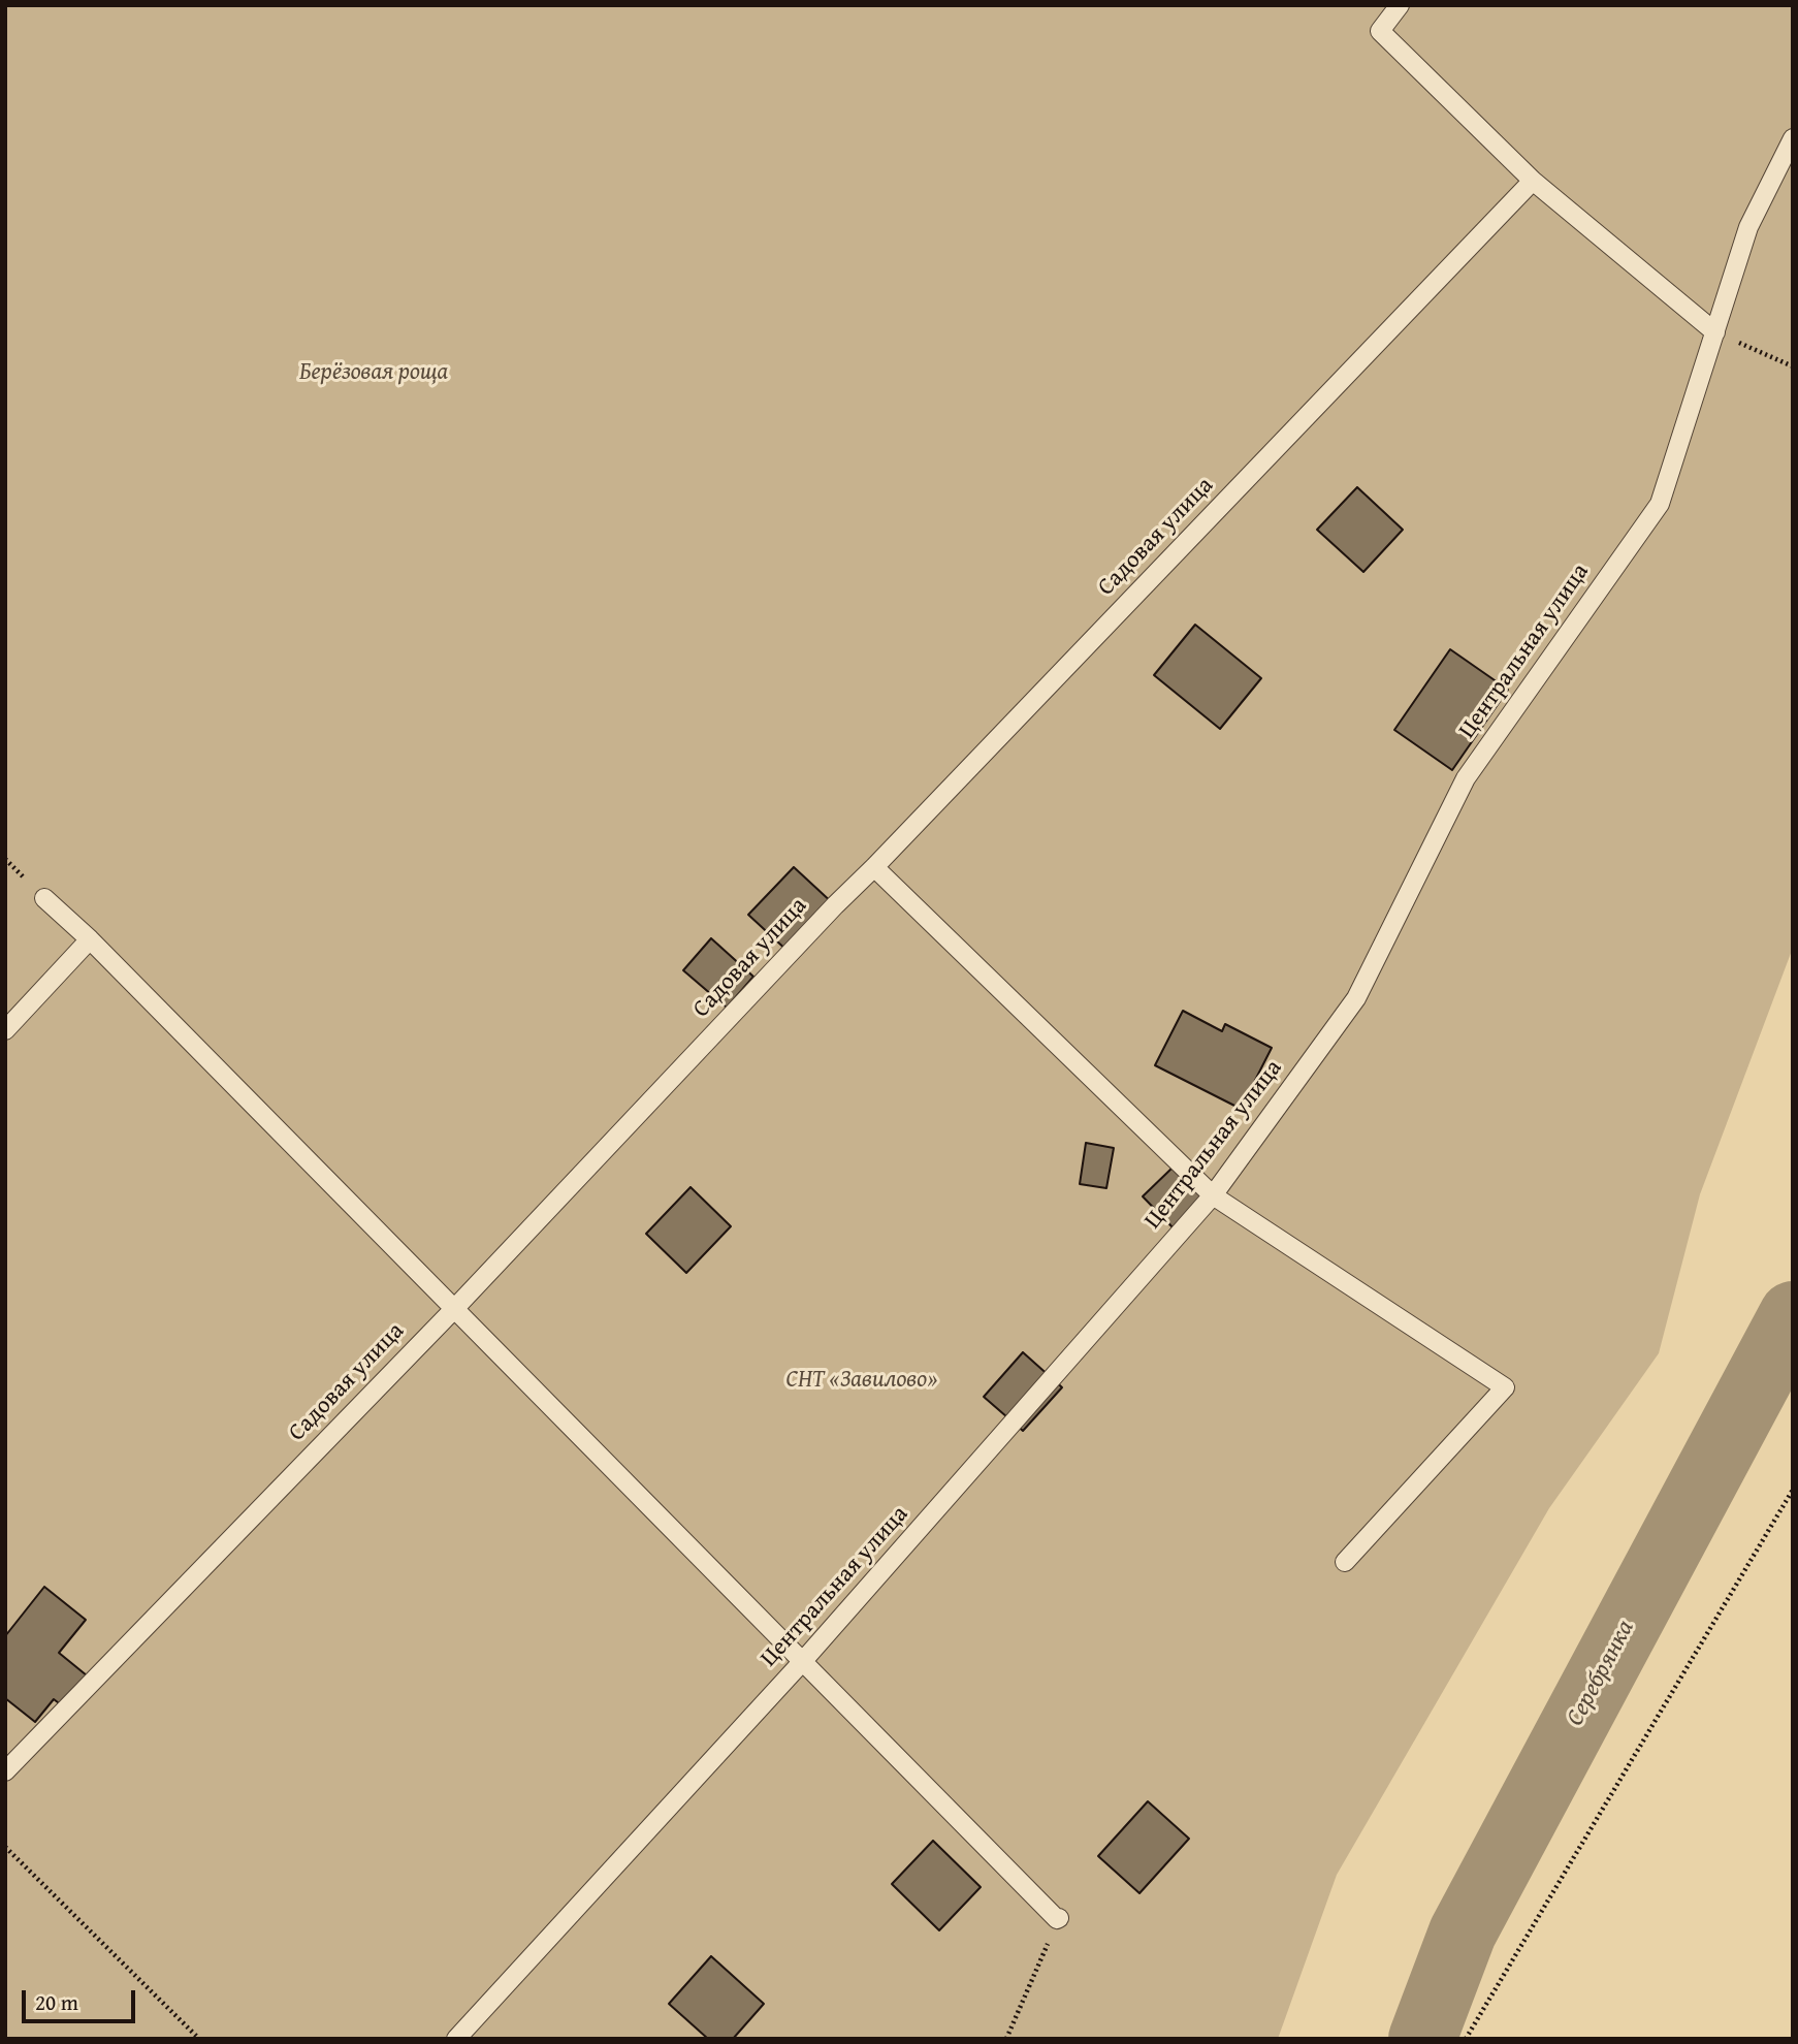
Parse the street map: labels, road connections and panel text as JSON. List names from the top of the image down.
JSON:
{
  "streets": {
    "lane": ["Садовая улица", "Центральная улица"]
  },
  "water": ["Серебрянка"],
  "parks": ["Берёзовая роща", "СНТ «Завилово»"],
  "scale_bar": "20 m"
}
